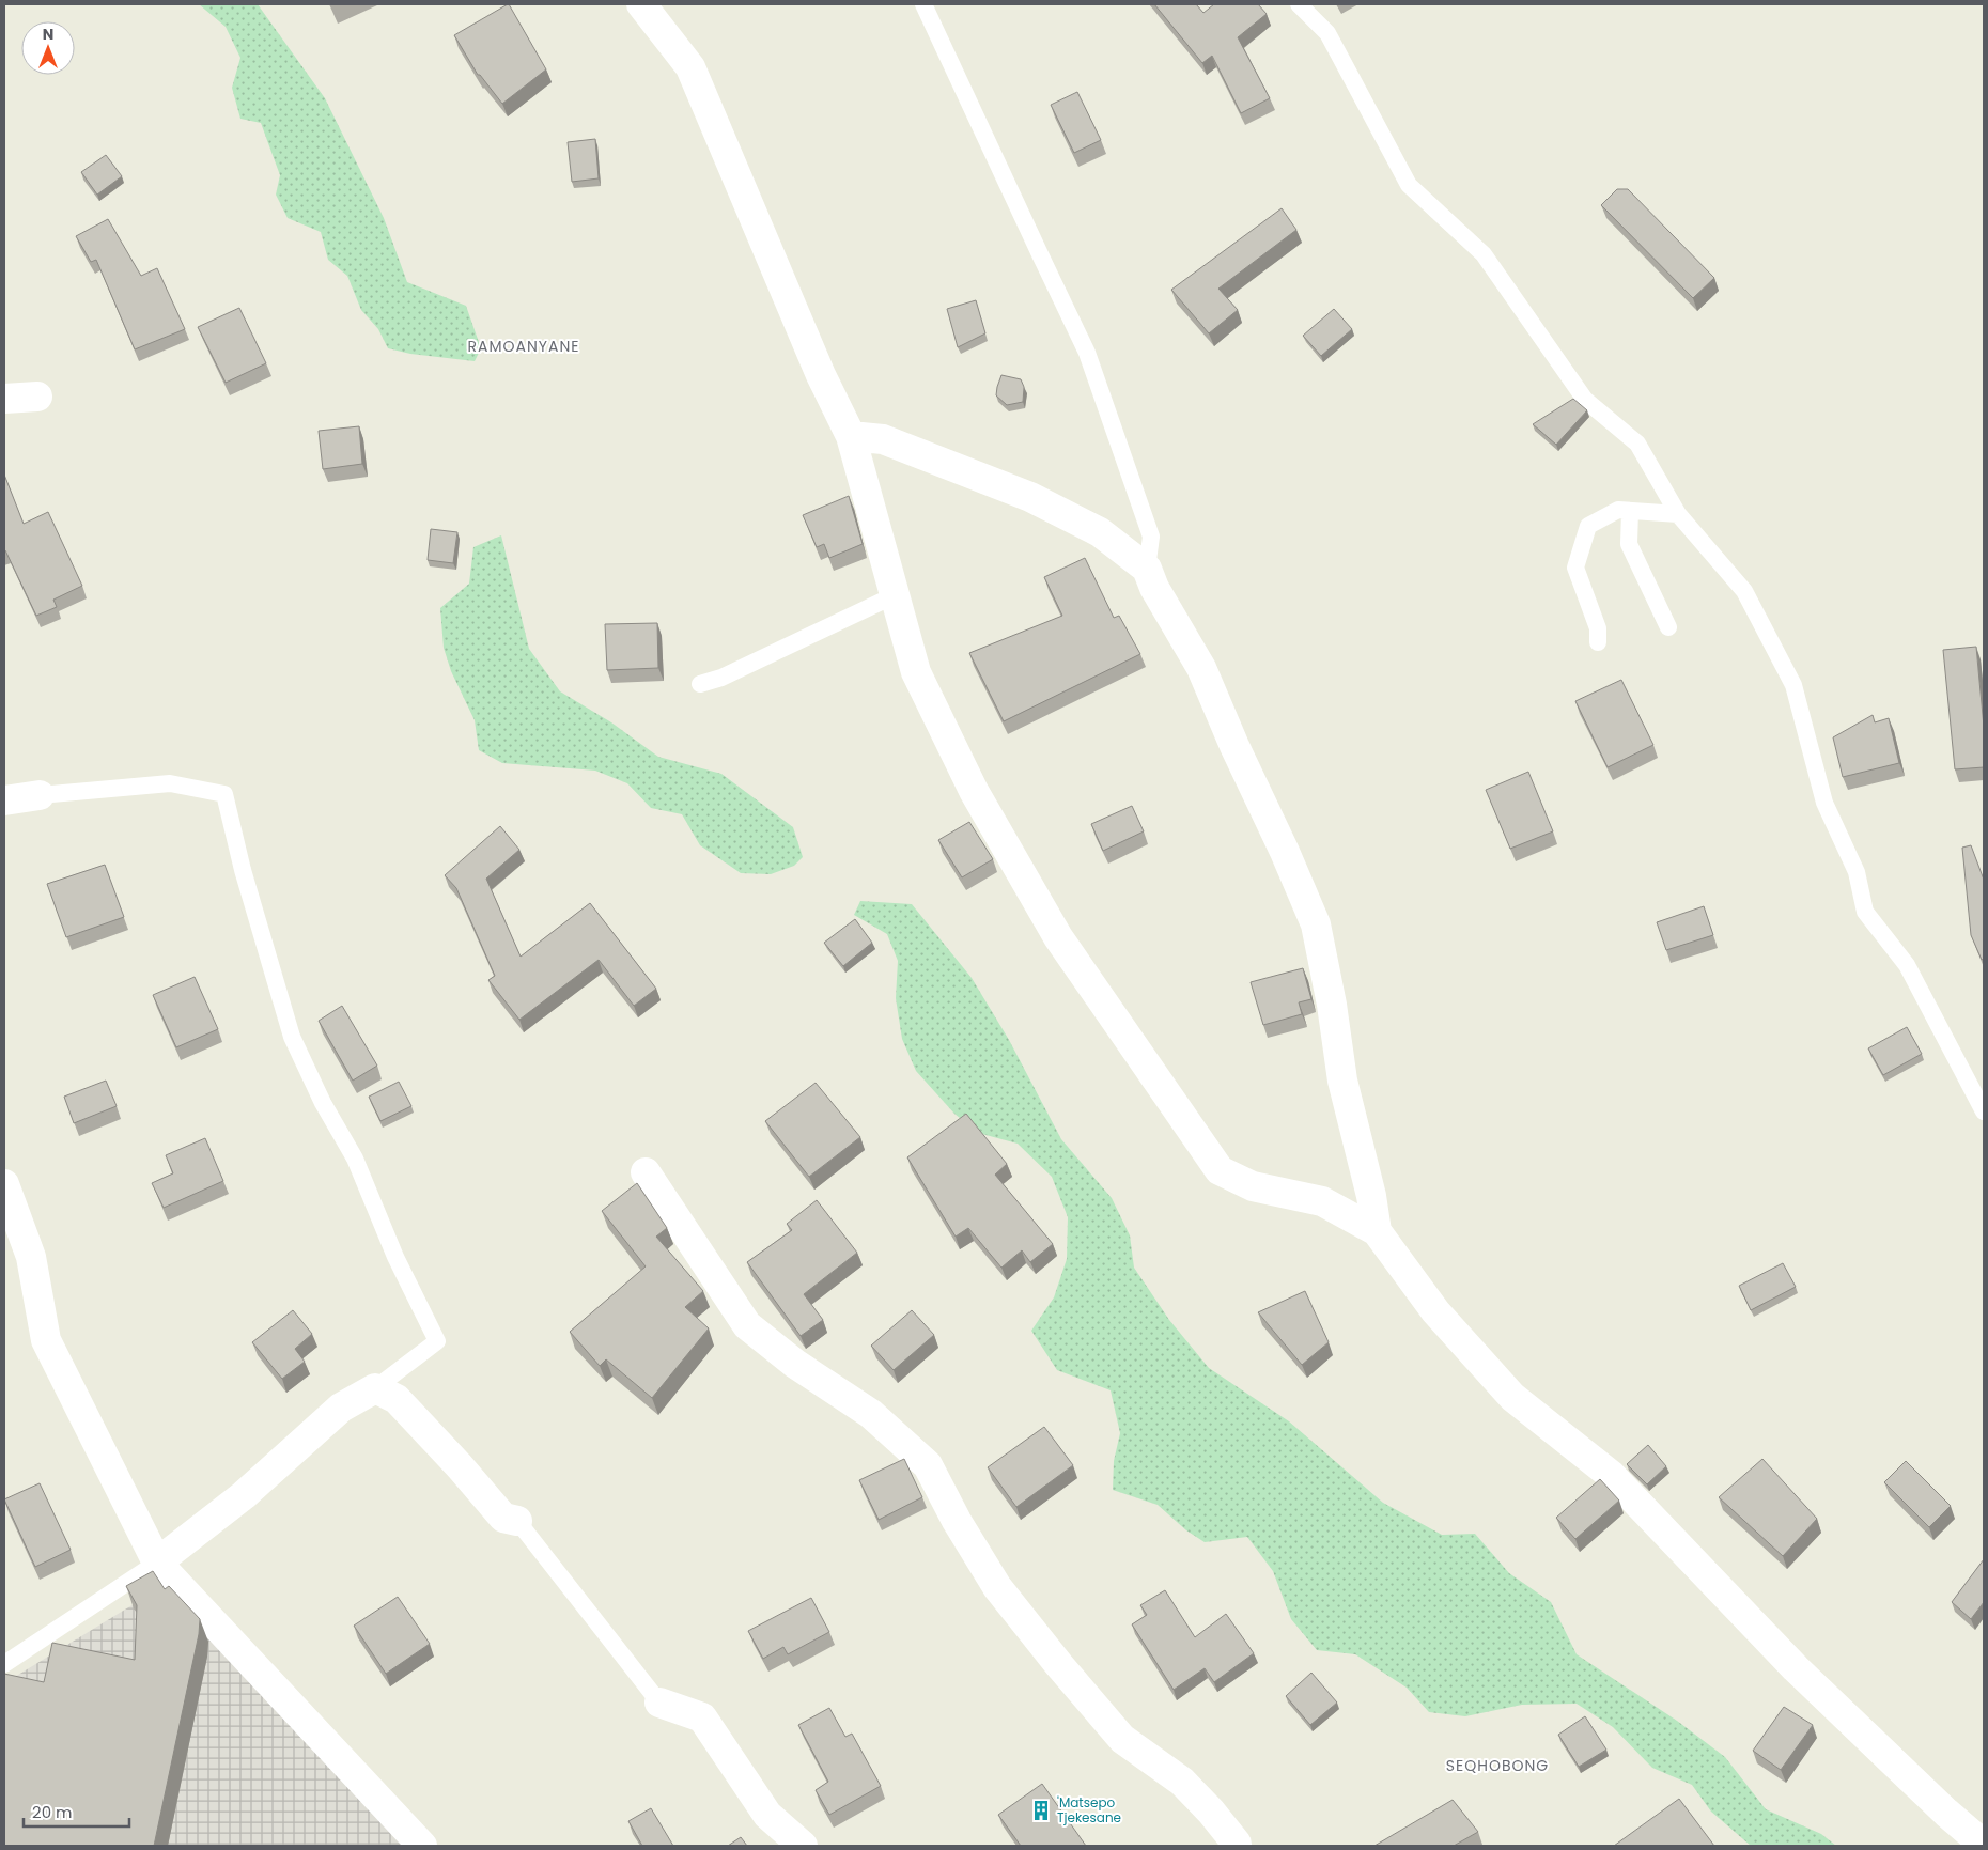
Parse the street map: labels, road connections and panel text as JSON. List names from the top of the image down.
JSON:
{
  "districts": ["RAMOANYANE", "SEQHOBONG"],
  "places": {
    "building": ["'Matsepo Tjekesane"]
  },
  "scale_bar": "20 m",
  "north": "top"
}
